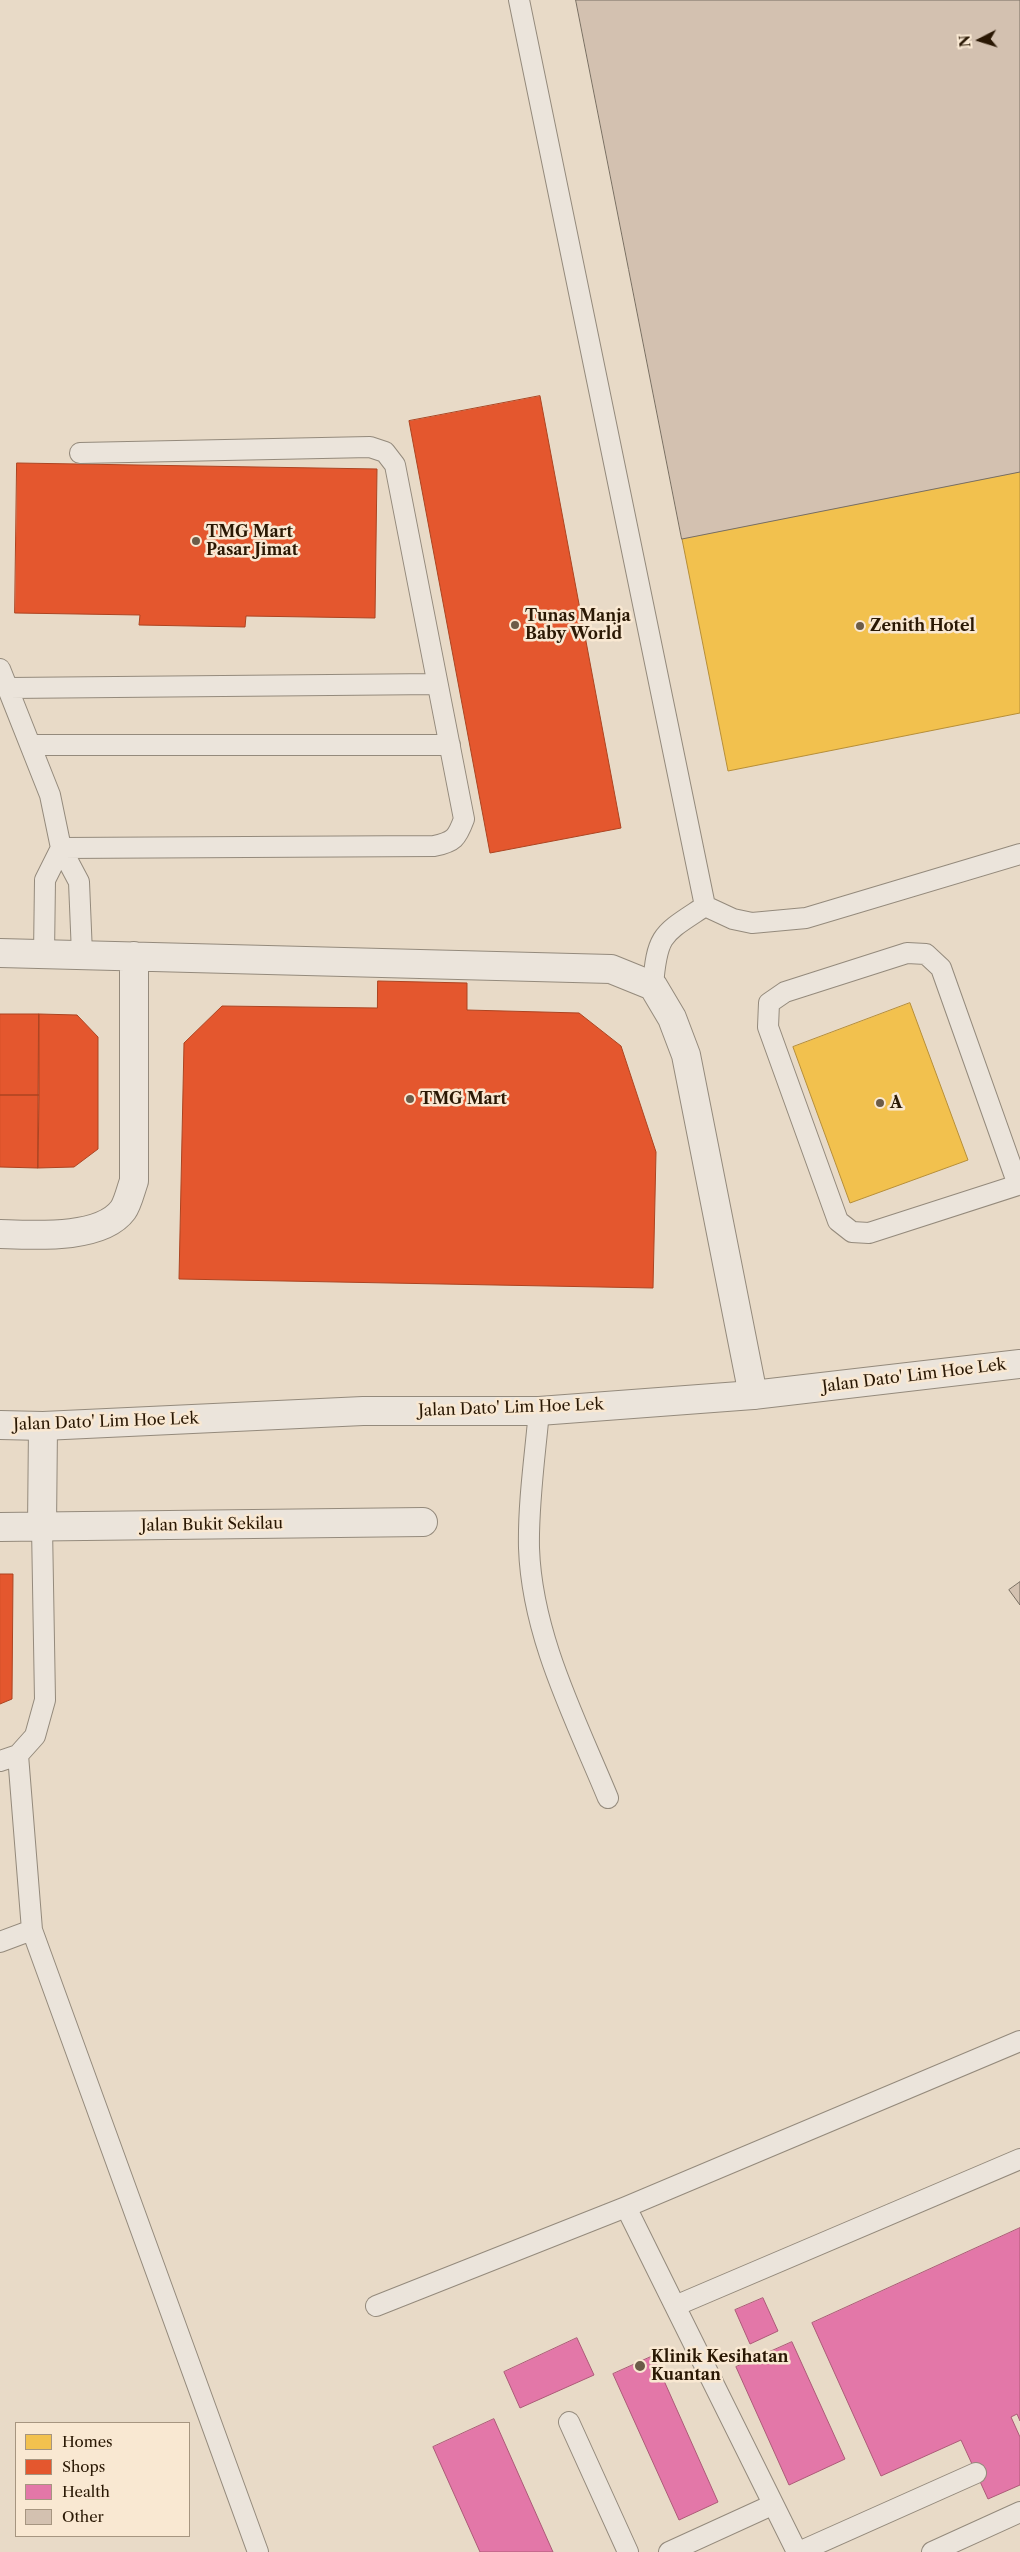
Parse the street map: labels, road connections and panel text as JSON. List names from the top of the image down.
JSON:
{
  "streets": {
    "street": ["Jalan Dato' Lim Hoe Lek", "Jalan Bukit Sekilau"]
  },
  "places": [
    "TMG Mart Pasar Jimat",
    "Tunas Manja Baby World",
    "Zenith Hotel",
    "TMG Mart",
    "A",
    "Klinik Kesihatan Kuantan"
  ],
  "legend": [
    "Homes",
    "Shops",
    "Health",
    "Other"
  ],
  "north": "left"
}
